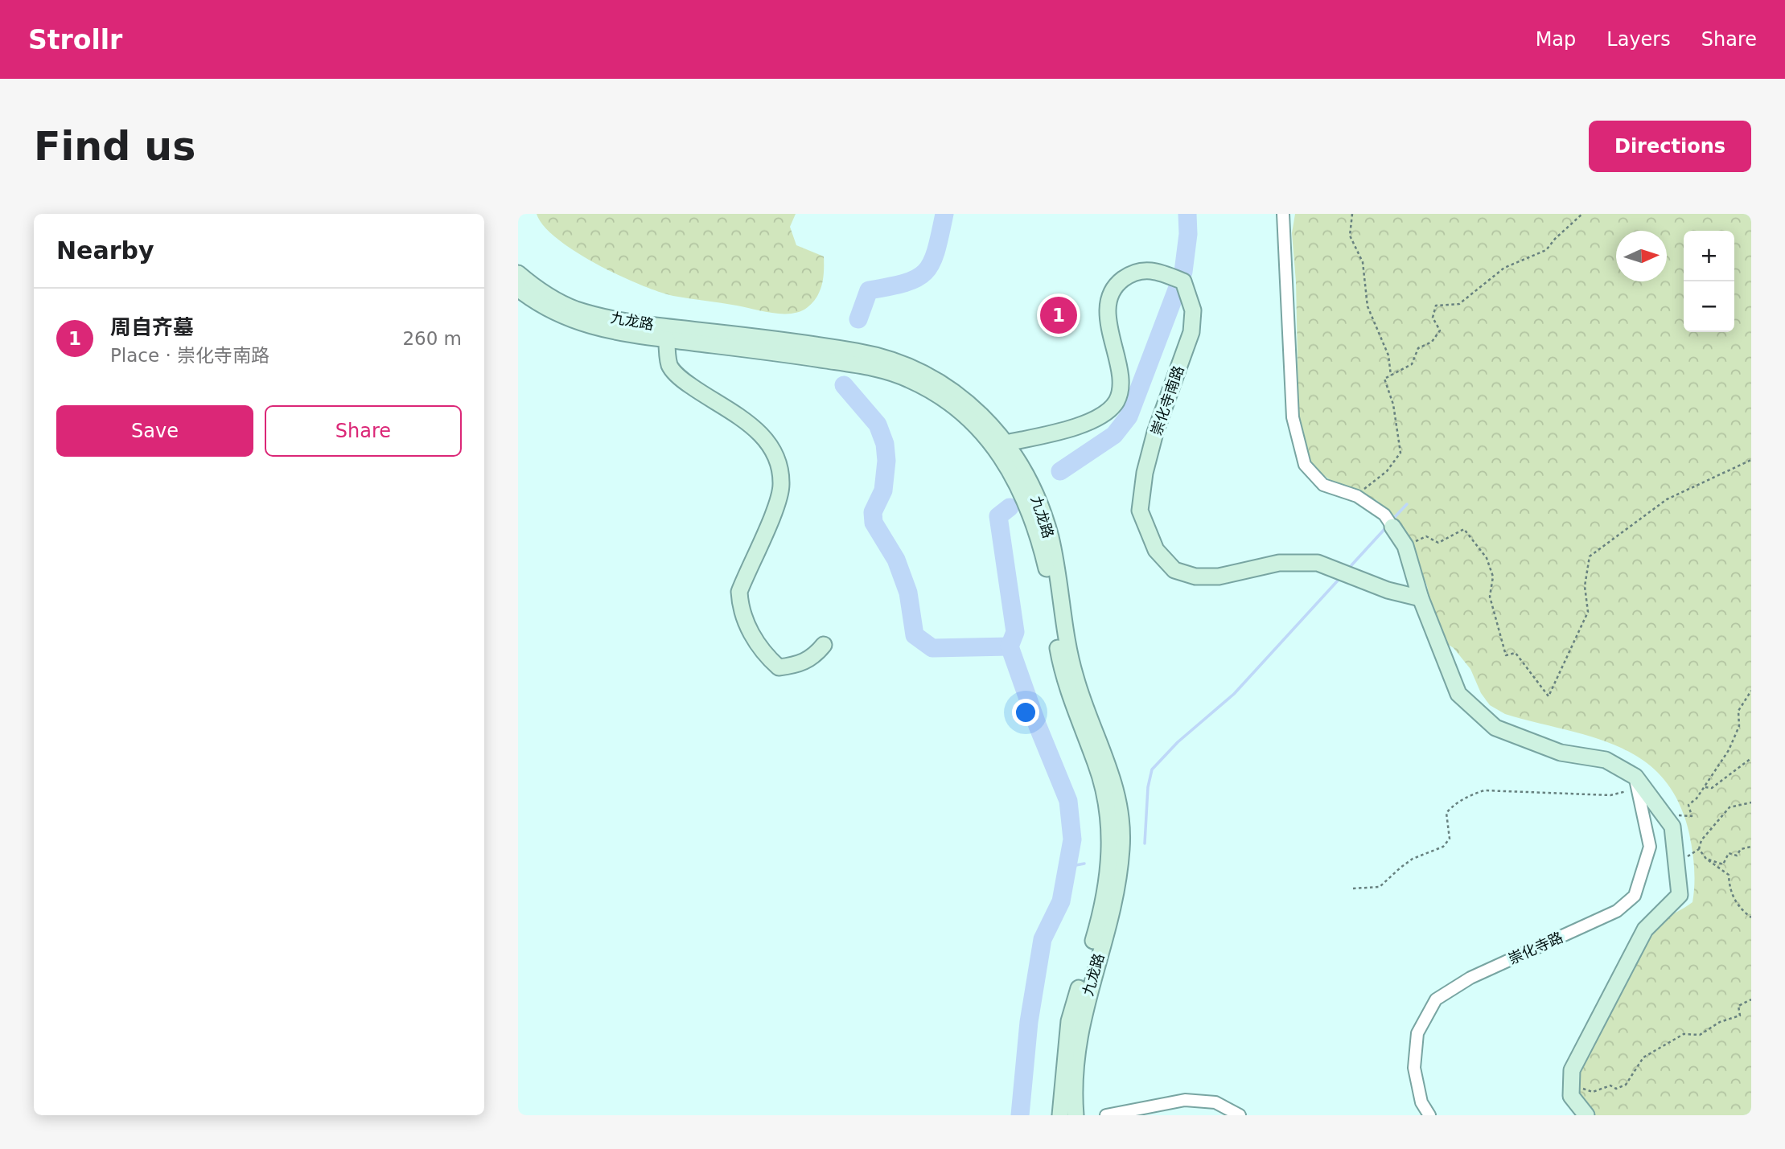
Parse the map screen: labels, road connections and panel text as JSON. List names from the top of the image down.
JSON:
{
  "streets": {
    "main road": ["九龙路", "崇化寺南路"],
    "street": ["崇化寺路"]
  },
  "crossings": [
    ["九龙路", "崇化寺南路"]
  ],
  "north": "right",
  "page": {
    "header": "Strollr",
    "nav": ["Map", "Layers", "Share"],
    "buttons": [
      "Directions",
      ["Save", "Share"]
    ],
    "title": "Find us",
    "heading": "Nearby",
    "map_buttons": ["+", "−"],
    "list": [
      {
        "mark": "1",
        "name": "周自齐墓",
        "note": "Place · 崇化寺南路",
        "value": "260 m"
      }
    ],
    "pins": "1"
  }
}
